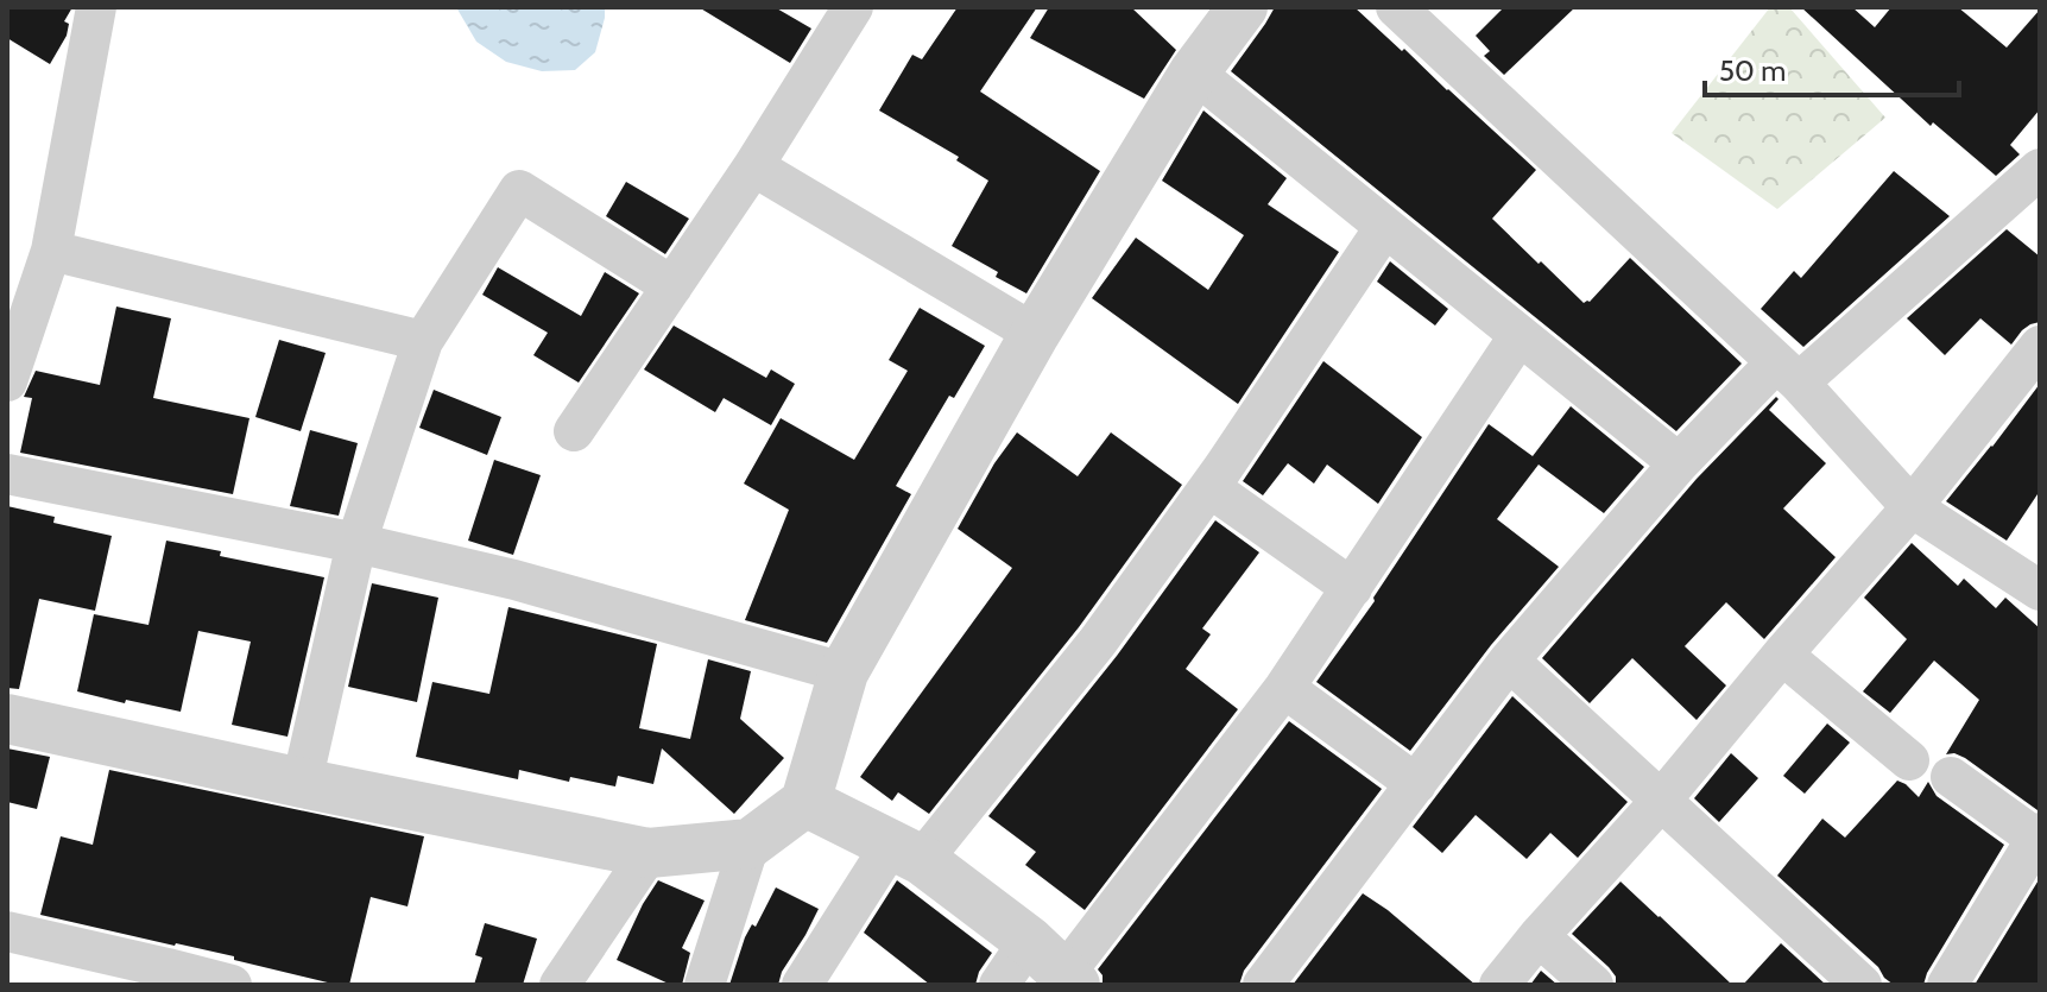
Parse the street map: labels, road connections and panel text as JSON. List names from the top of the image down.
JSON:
{
  "scale_bar": "50 m"
}
